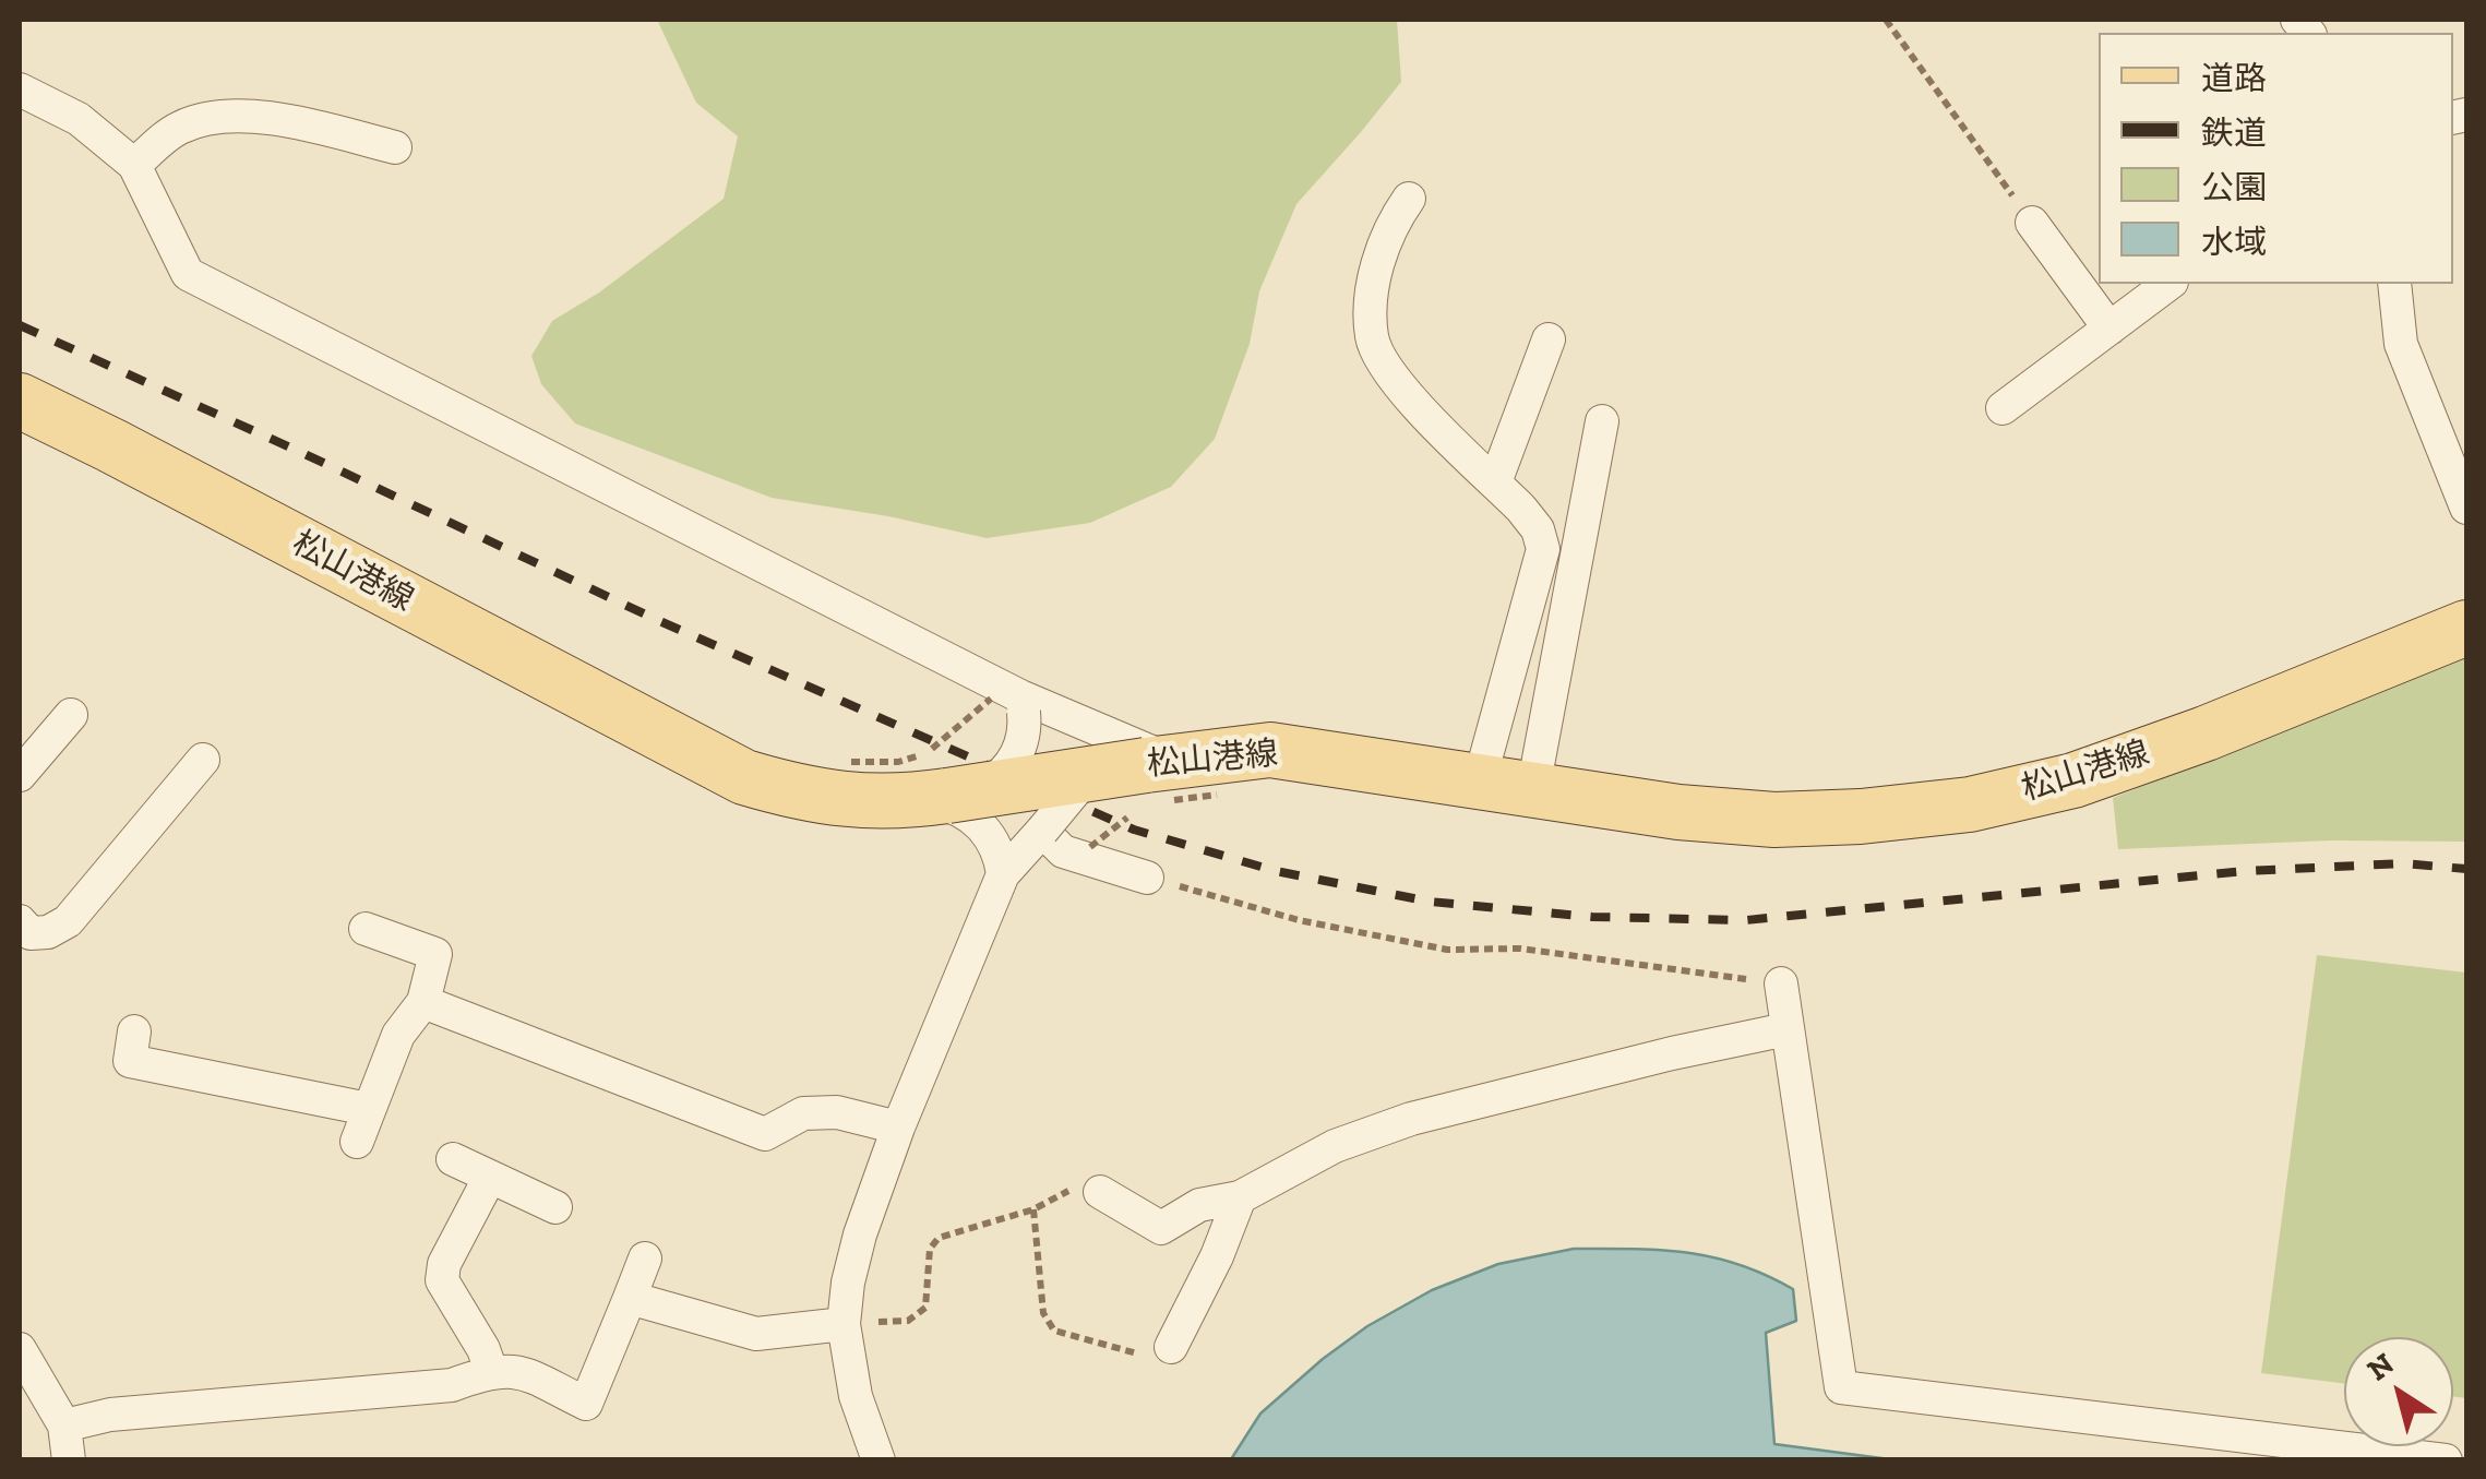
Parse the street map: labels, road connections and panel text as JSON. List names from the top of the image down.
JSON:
{
  "streets": {
    "main road": ["松山港線"]
  },
  "legend": [
    "道路",
    "鉄道",
    "公園",
    "水域"
  ],
  "north": "top left"
}
